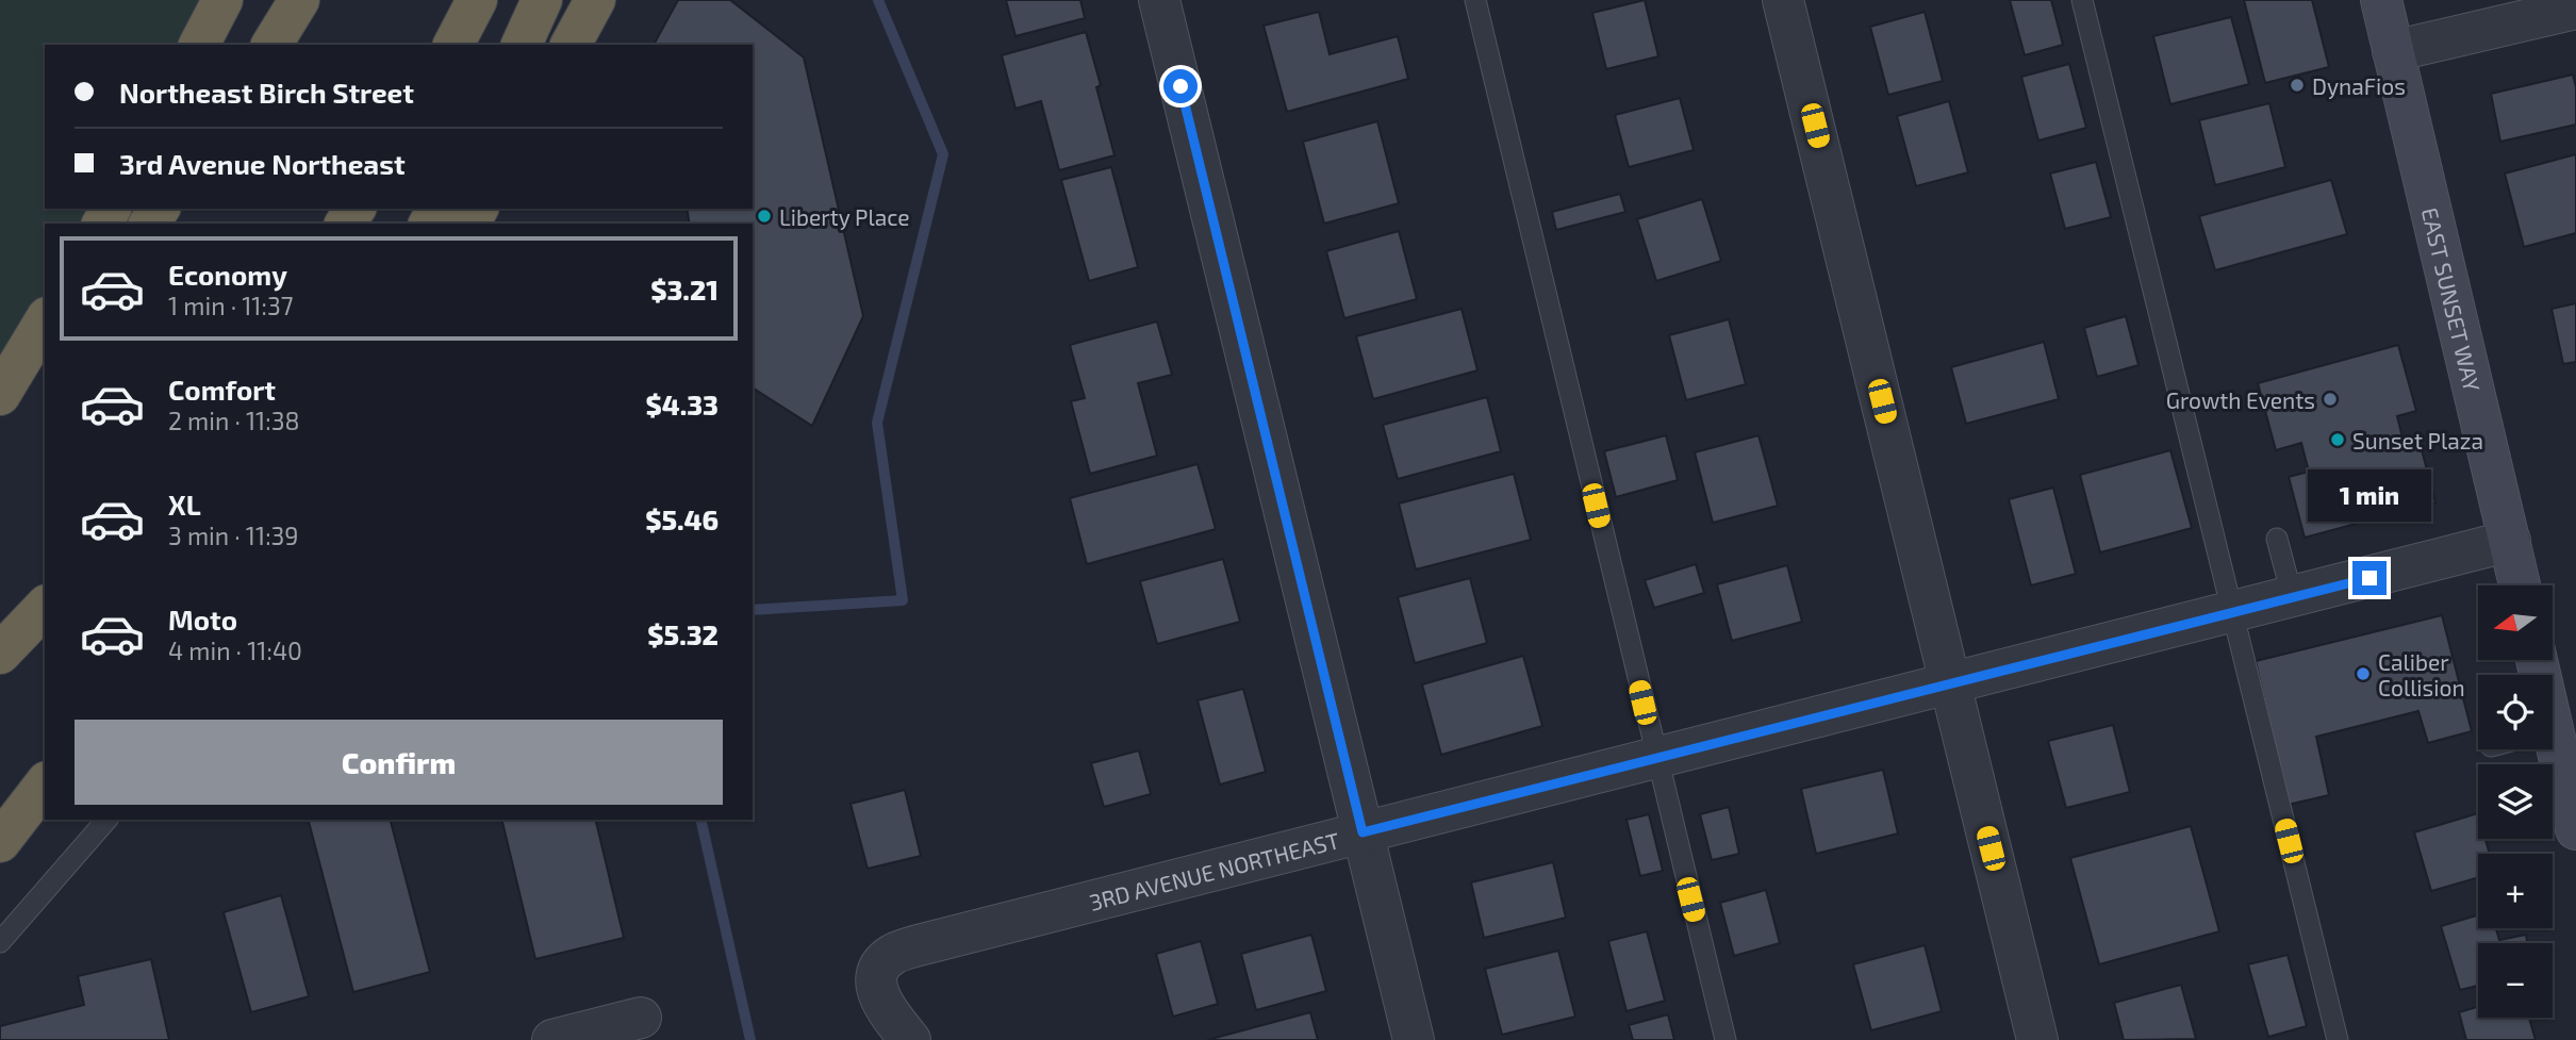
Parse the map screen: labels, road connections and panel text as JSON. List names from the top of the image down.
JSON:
{
  "streets": {
    "main road": ["EAST SUNSET WAY"],
    "street": ["3RD AVENUE NORTHEAST"]
  },
  "crossings": [
    ["EAST SUNSET WAY", "3RD AVENUE NORTHEAST"]
  ],
  "places": [
    "DynaFios",
    "Liberty Place",
    "Growth Events",
    "Sunset Plaza",
    "Caliber Collision"
  ],
  "north": "left",
  "page": {
    "banner": ["Northeast Birch Street", "3rd Avenue Northeast"],
    "list": [
      {
        "name": "Economy",
        "note": "1 min · 11:37",
        "value": "$3.21"
      },
      {
        "name": "Comfort",
        "note": "2 min · 11:38",
        "value": "$4.33"
      },
      {
        "name": "XL",
        "note": "3 min · 11:39",
        "value": "$5.46"
      },
      {
        "name": "Moto",
        "note": "4 min · 11:40",
        "value": "$5.32"
      }
    ],
    "bubble": "1 min",
    "map_buttons": ["+", "−"],
    "buttons": "Confirm"
  }
}
